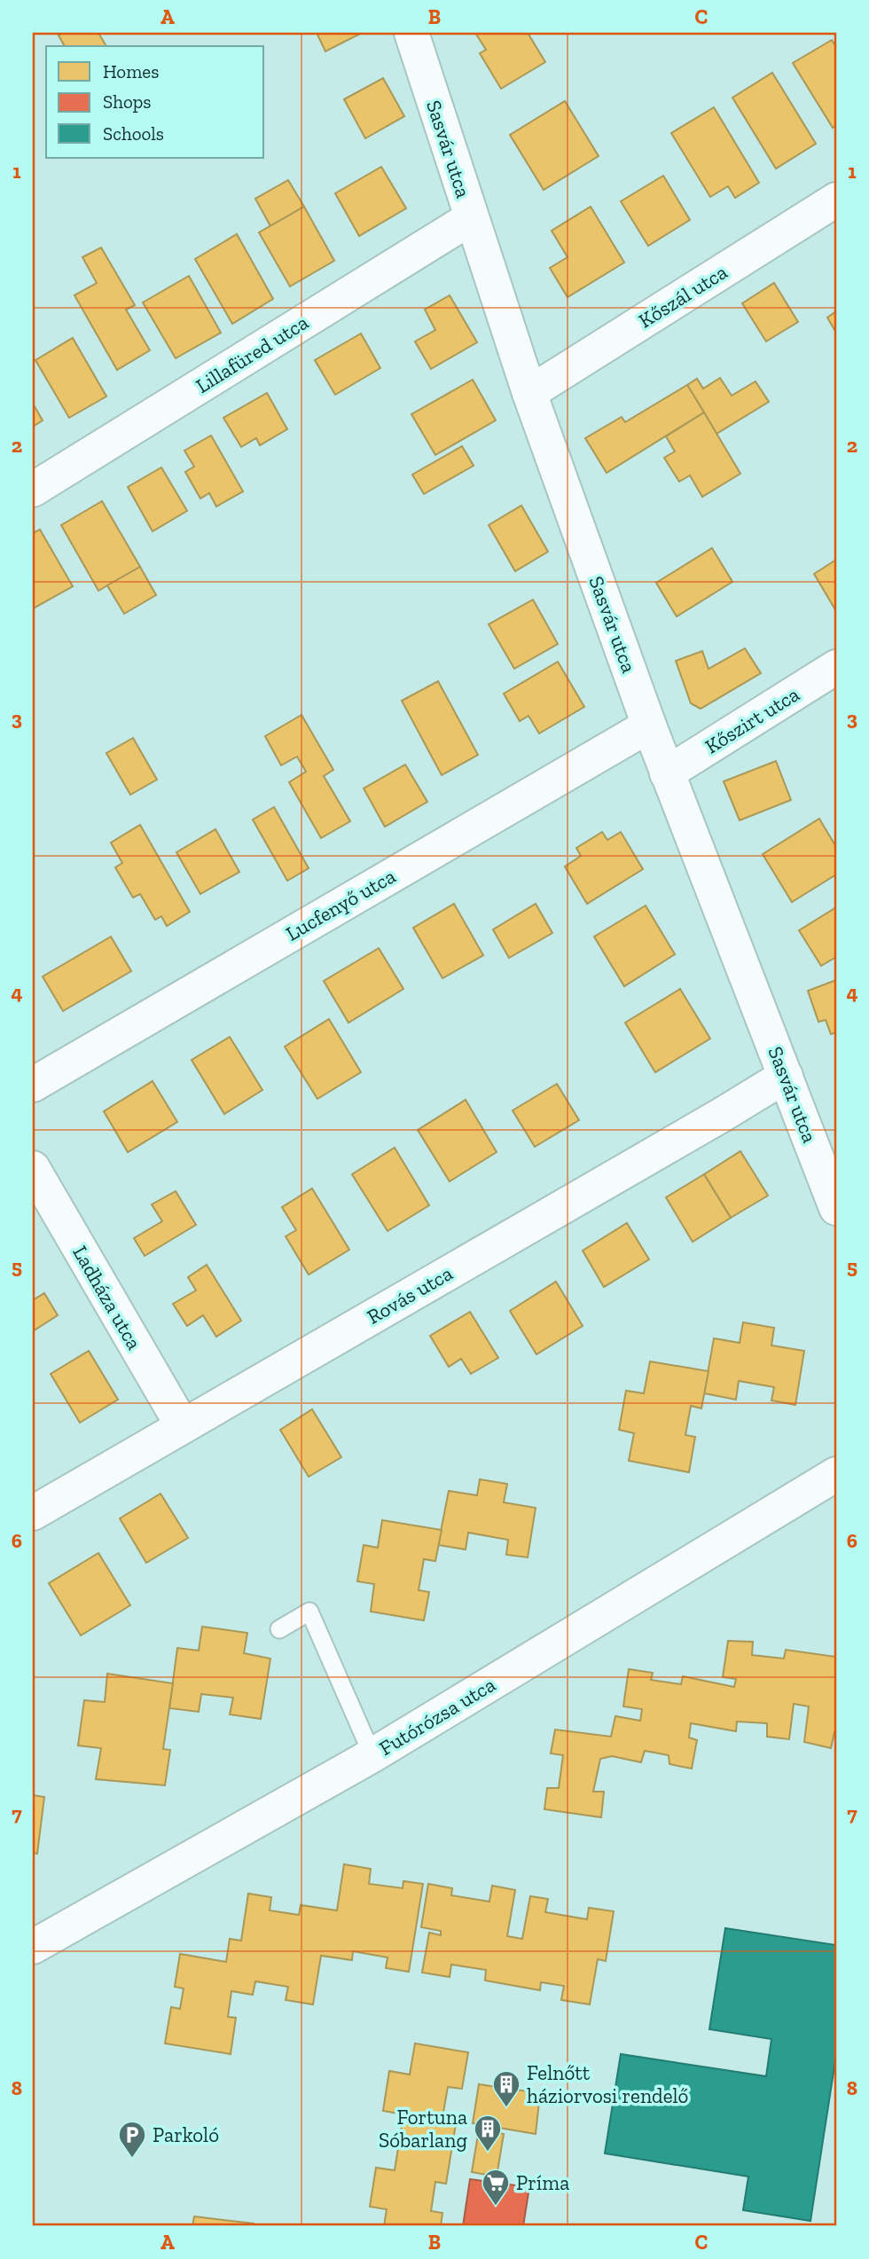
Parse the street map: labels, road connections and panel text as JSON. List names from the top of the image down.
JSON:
{
  "streets": {
    "street": [
      "Sasvár utca",
      "Kőszál utca",
      "Lillafüred utca",
      "Kőszirt utca",
      "Lucfenyő utca",
      "Rovás utca",
      "Ladháza utca",
      "Futórózsa utca"
    ]
  },
  "crossings": [
    ["Sasvár utca", "Kőszál utca"],
    ["Sasvár utca", "Lillafüred utca"],
    ["Sasvár utca", "Kőszirt utca"],
    ["Sasvár utca", "Lucfenyő utca"],
    ["Sasvár utca", "Rovás utca"],
    ["Rovás utca", "Ladháza utca"]
  ],
  "places": {
    "building": ["Felnőtt háziorvosi rendelő", "Fortuna Sóbarlang"],
    "parking": ["Parkoló"],
    "supermarket": ["Príma"]
  },
  "legend": ["Homes", "Shops", "Schools"],
  "grid": {
    "columns": ["A", "B", "C"],
    "rows": [
      "1",
      "2",
      "3",
      "4",
      "5",
      "6",
      "7",
      "8"
    ]
  }
}
